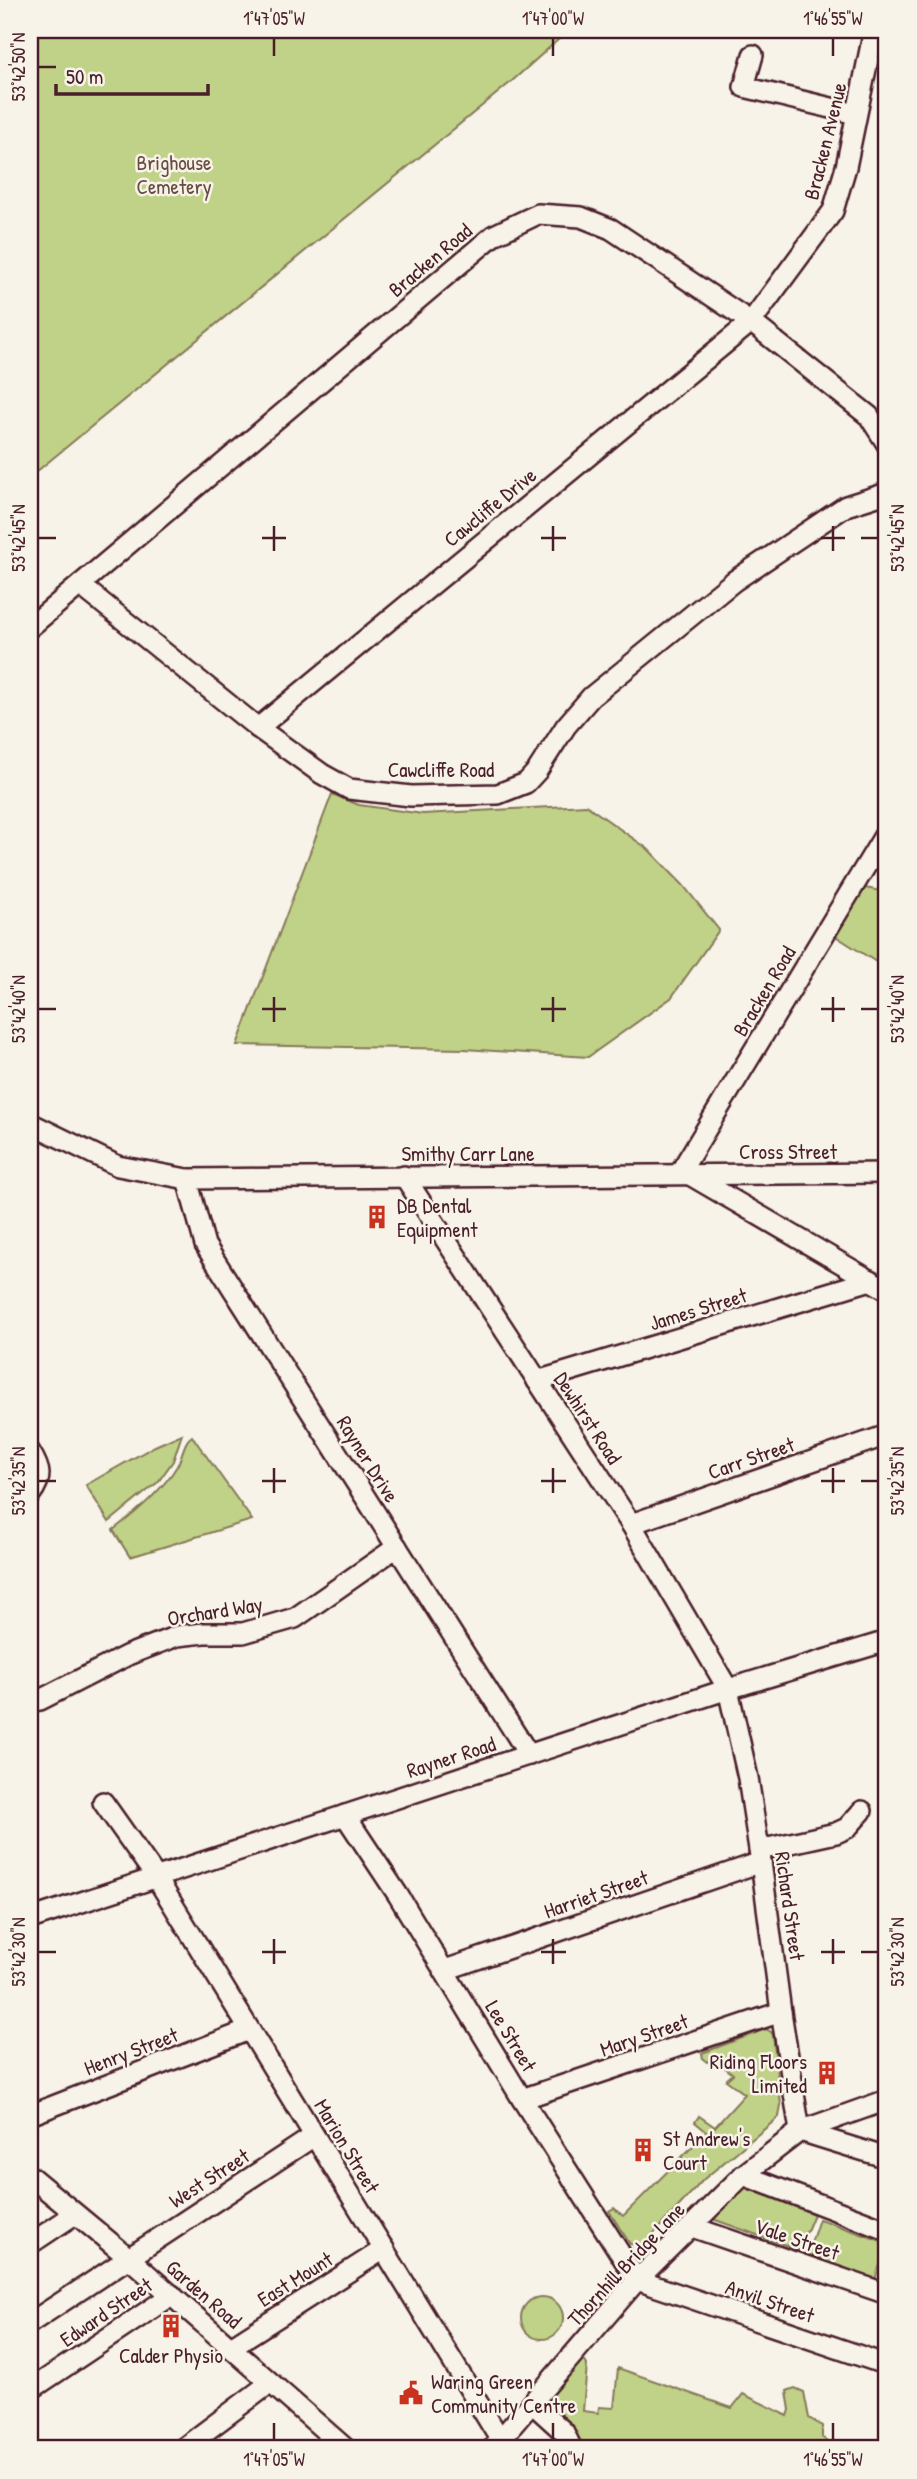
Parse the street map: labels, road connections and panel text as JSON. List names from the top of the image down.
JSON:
{
  "streets": {
    "street": [
      "Bracken Avenue",
      "Bracken Road",
      "Cawcliffe Drive",
      "Cawcliffe Road",
      "Cross Street",
      "Smithy Carr Lane",
      "James Street",
      "Dewhirst Road",
      "Carr Street",
      "Rayner Drive",
      "Orchard Way",
      "Rayner Road",
      "Harriet Street",
      "Richard Street",
      "Mary Street",
      "Lee Street",
      "Henry Street",
      "Marion Street",
      "West Street",
      "Vale Street",
      "Thornhill Bridge Lane",
      "East Mount",
      "Garden Road",
      "Anvil Street",
      "Edward Street"
    ]
  },
  "crossings": [
    ["Bracken Avenue", "Bracken Road"],
    ["Bracken Avenue", "Cawcliffe Drive"],
    ["Bracken Road", "Cawcliffe Drive"],
    ["Bracken Road", "Cawcliffe Road"],
    ["Bracken Road", "Cross Street"],
    ["Bracken Road", "Smithy Carr Lane"],
    ["Cawcliffe Drive", "Cawcliffe Road"],
    ["Cross Street", "Smithy Carr Lane"],
    ["Smithy Carr Lane", "Dewhirst Road"],
    ["Smithy Carr Lane", "Rayner Drive"],
    ["James Street", "Dewhirst Road"],
    ["Dewhirst Road", "Carr Street"],
    ["Dewhirst Road", "Rayner Road"],
    ["Dewhirst Road", "Richard Street"],
    ["Rayner Drive", "Orchard Way"],
    ["Rayner Drive", "Rayner Road"],
    ["Rayner Road", "Richard Street"],
    ["Rayner Road", "Lee Street"],
    ["Rayner Road", "Marion Street"],
    ["Harriet Street", "Richard Street"],
    ["Harriet Street", "Lee Street"],
    ["Richard Street", "Mary Street"],
    ["Richard Street", "Thornhill Bridge Lane"],
    ["Mary Street", "Lee Street"],
    ["Lee Street", "Thornhill Bridge Lane"],
    ["Lee Street", "Anvil Street"],
    ["Henry Street", "Marion Street"],
    ["Marion Street", "West Street"],
    ["Marion Street", "Thornhill Bridge Lane"],
    ["Marion Street", "East Mount"],
    ["West Street", "Garden Road"],
    ["Vale Street", "Thornhill Bridge Lane"],
    ["Thornhill Bridge Lane", "Anvil Street"],
    ["East Mount", "Garden Road"],
    ["Garden Road", "Edward Street"]
  ],
  "parks": ["Brighouse Cemetery"],
  "places": {
    "building": [
      "DB Dental Equipment",
      "Riding Floors Limited",
      "St Andrew's Court",
      "Calder Physio"
    ],
    "public building": ["Waring Green Community Centre"]
  },
  "scale_bar": "50 m",
  "coordinates": [
    "1°47'05\"W",
    "1°47'00\"W",
    "1°46'55\"W",
    "53°42'50\"N",
    "53°42'45\"N",
    "53°42'40\"N",
    "53°42'35\"N",
    "53°42'30\"N"
  ]
}
